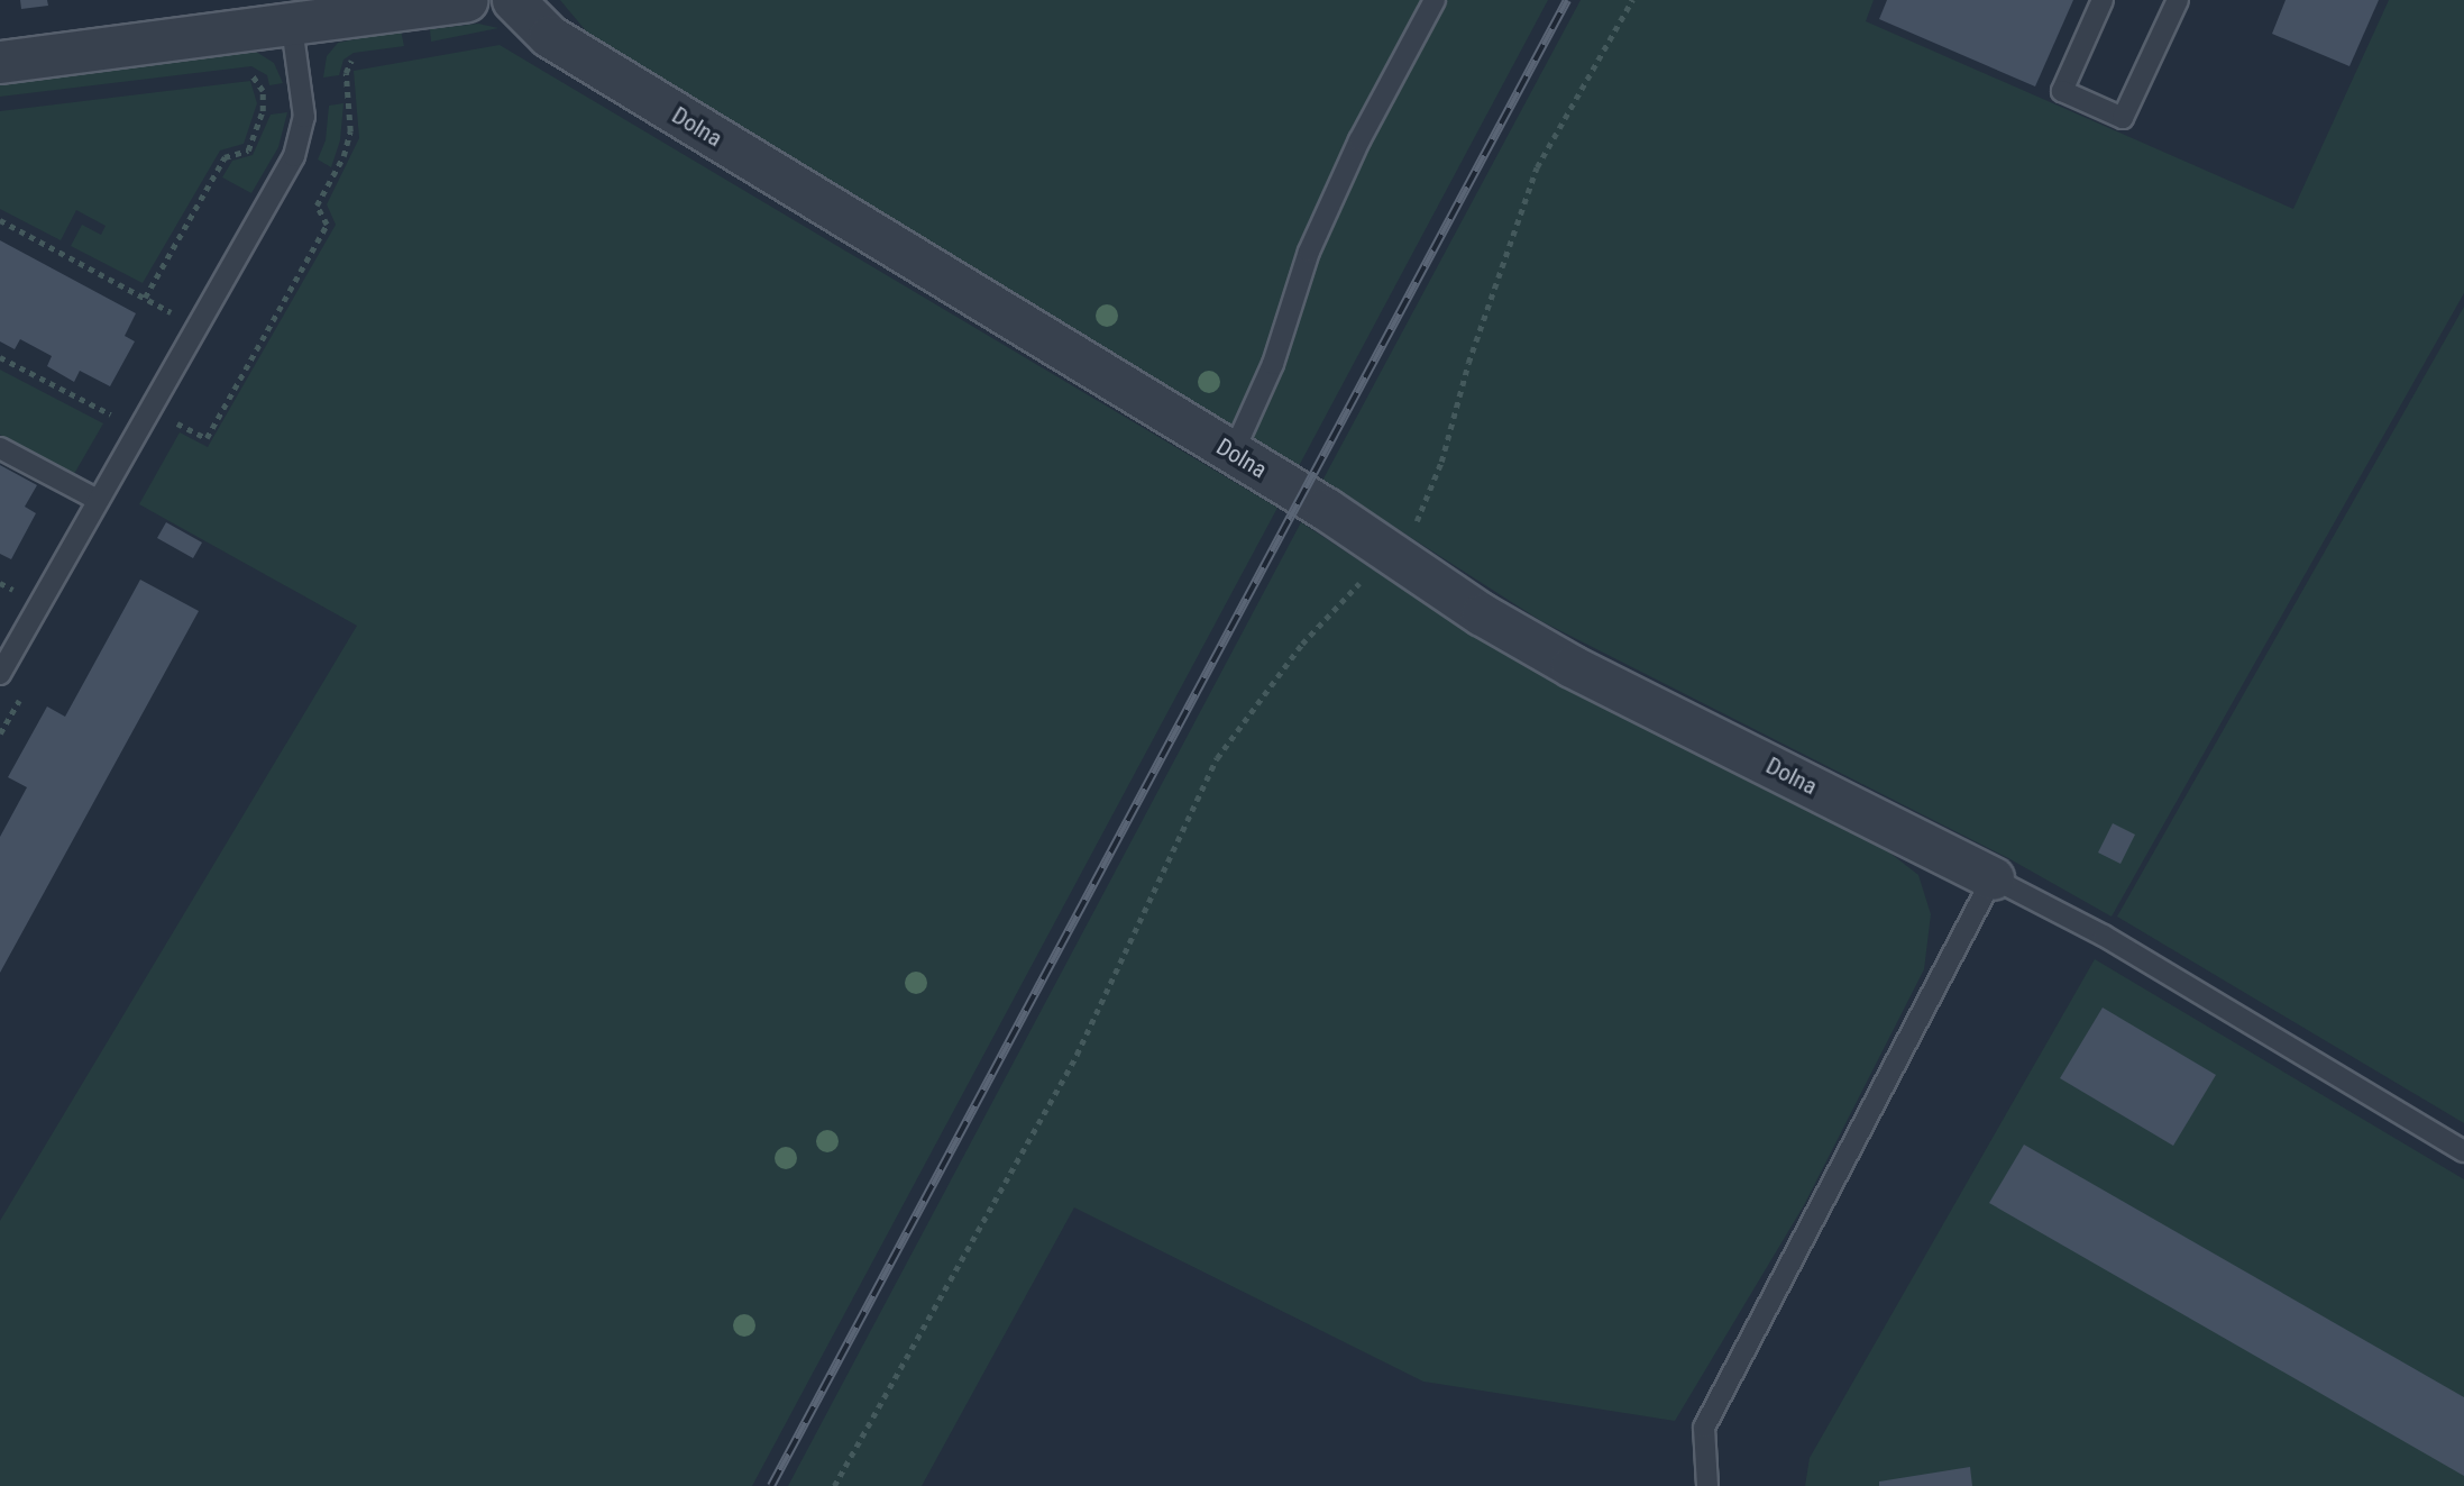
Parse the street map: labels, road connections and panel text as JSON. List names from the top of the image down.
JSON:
{
  "streets": {
    "street": ["Dolna"]
  }
}
